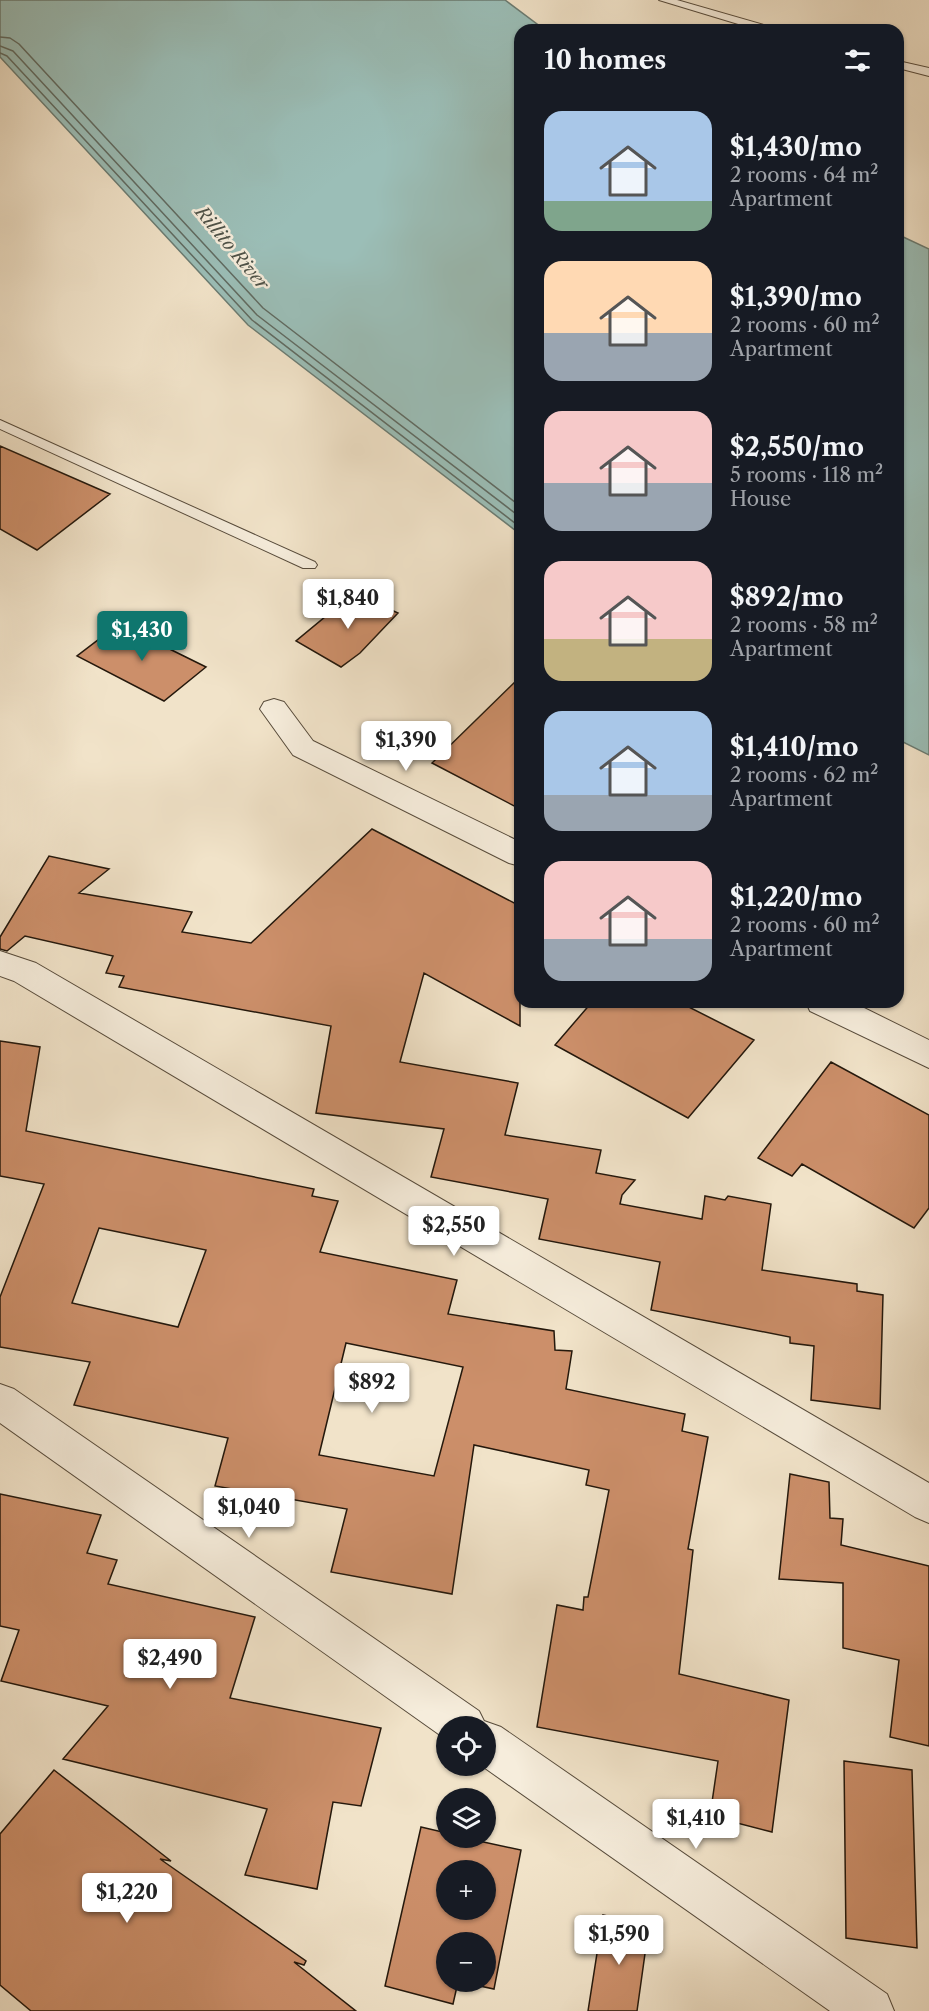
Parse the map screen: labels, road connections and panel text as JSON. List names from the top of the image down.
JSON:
{
  "water": ["Rillito River"],
  "page": {
    "heading": "10 homes",
    "list": [
      {
        "name": "$1,430/mo",
        "note": "2 rooms · 64 m² · Apartment"
      },
      {
        "name": "$1,390/mo",
        "note": "2 rooms · 60 m² · Apartment"
      },
      {
        "name": "$2,550/mo",
        "note": "5 rooms · 118 m² · House"
      },
      {
        "name": "$892/mo",
        "note": "2 rooms · 58 m² · Apartment"
      },
      {
        "name": "$1,410/mo",
        "note": "2 rooms · 62 m² · Apartment"
      },
      {
        "name": "$1,220/mo",
        "note": "2 rooms · 60 m² · Apartment"
      }
    ],
    "price": [
      "$1,840",
      "$1,430",
      "$1,390",
      "$2,550",
      "$892",
      "$1,040",
      "$2,490",
      "$1,410",
      "$1,220",
      "$1,590"
    ],
    "map_buttons": ["+", "−"]
  }
}
